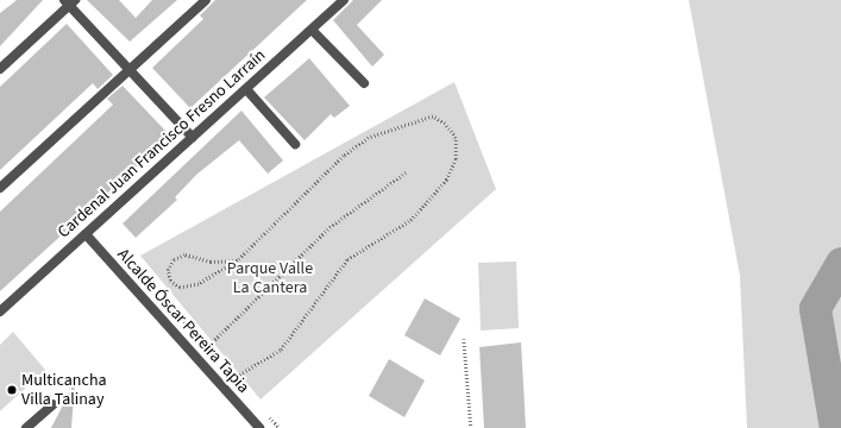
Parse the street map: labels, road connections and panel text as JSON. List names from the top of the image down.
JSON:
{
  "streets": {
    "street": ["Cardenal Juan Francisco Fresno Larraín", "Alcalde Óscar Pereira Tapia"]
  },
  "crossings": [
    ["Cardenal Juan Francisco Fresno Larraín", "Alcalde Óscar Pereira Tapia"]
  ],
  "parks": ["Parque Valle La Cantera"],
  "places": ["Multicancha Villa Talinay"]
}
